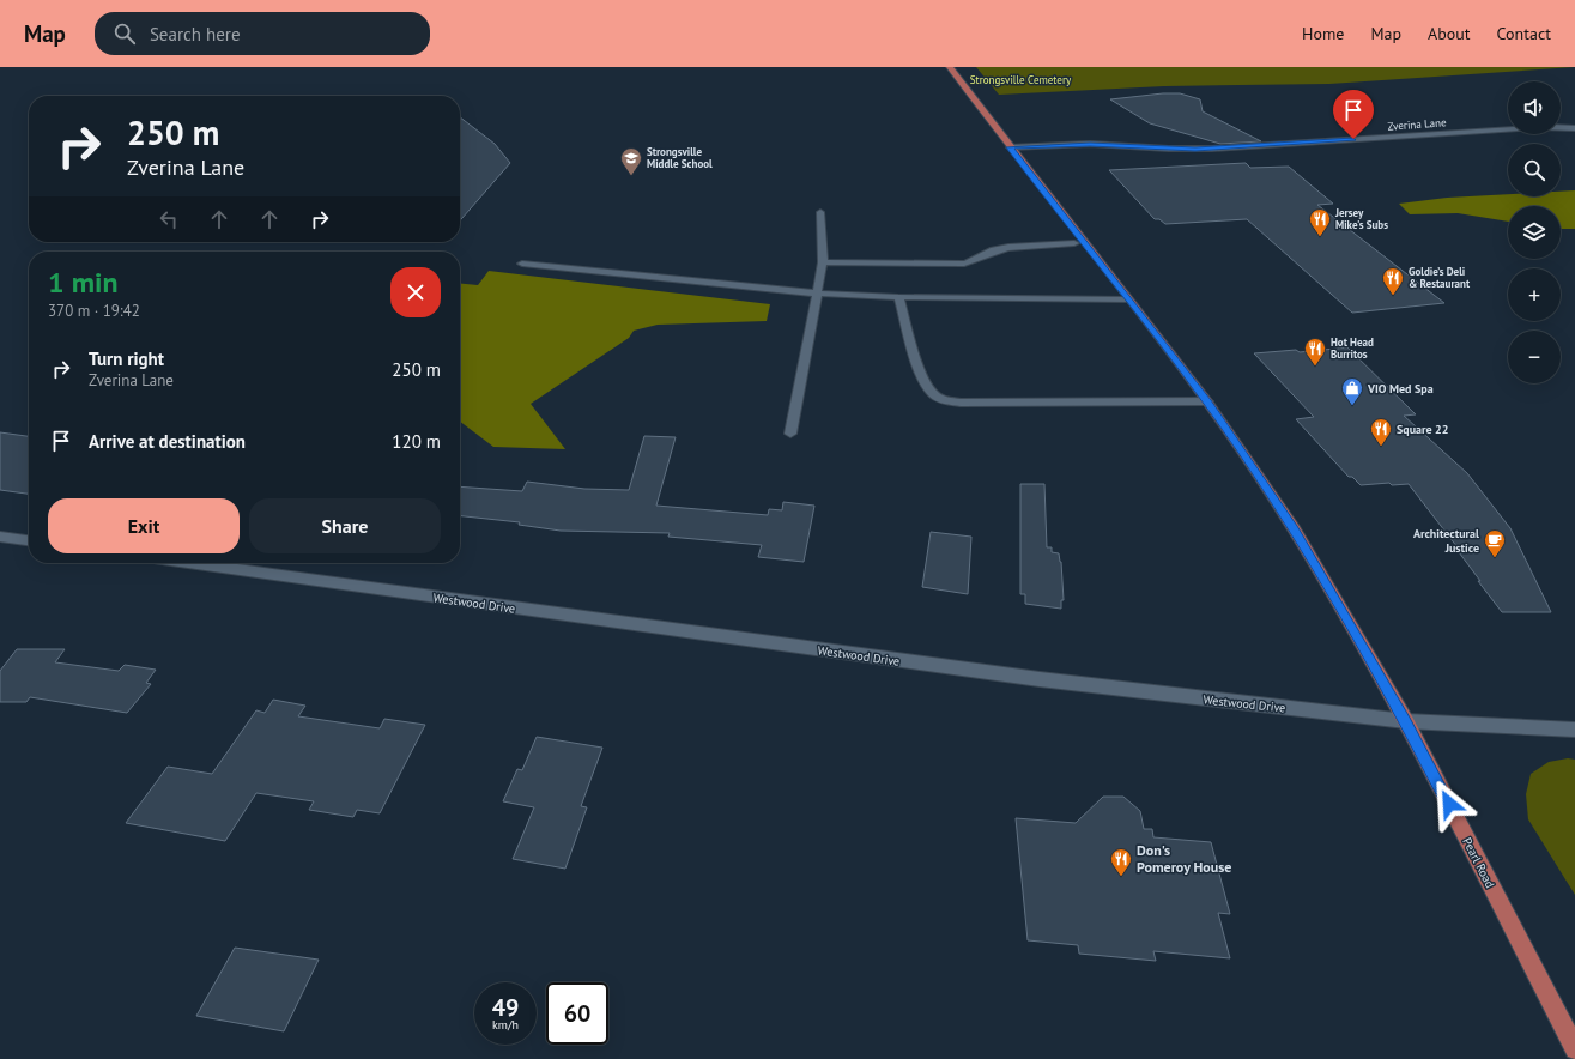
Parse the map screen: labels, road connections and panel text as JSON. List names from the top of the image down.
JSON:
{
  "streets": {
    "main road": ["Pearl Road"],
    "street": ["Zverina Lane", "Westwood Drive"]
  },
  "crossings": [
    ["Zverina Lane", "Pearl Road"],
    ["Westwood Drive", "Pearl Road"]
  ],
  "parks": ["Strongsville Cemetery"],
  "places": {
    "school or university": ["Strongsville Middle School"],
    "restaurant": [
      "Jersey Mike's Subs",
      "Goldie’s Deli & Restaurant",
      "Hot Head Burritos",
      "Square 22",
      "Don's Pomeroy House"
    ],
    "shop": ["VIO Med Spa"],
    "cafe": ["Architectural Justice"]
  },
  "page": {
    "header": "Map",
    "search": "Search here",
    "nav": [
      "Home",
      "Map",
      "About",
      "Contact"
    ],
    "map_buttons": ["+", "−"],
    "turn": ["250 m", "Zverina Lane"],
    "heading": ["1 min", "370 m · 19:42"],
    "list": [
      {
        "name": "Turn right",
        "note": "Zverina Lane",
        "value": "250 m"
      },
      {
        "name": "Arrive at destination",
        "value": "120 m"
      }
    ],
    "buttons": ["Exit", "Share"],
    "speed": "49 km/h",
    "limit": "60"
  }
}
